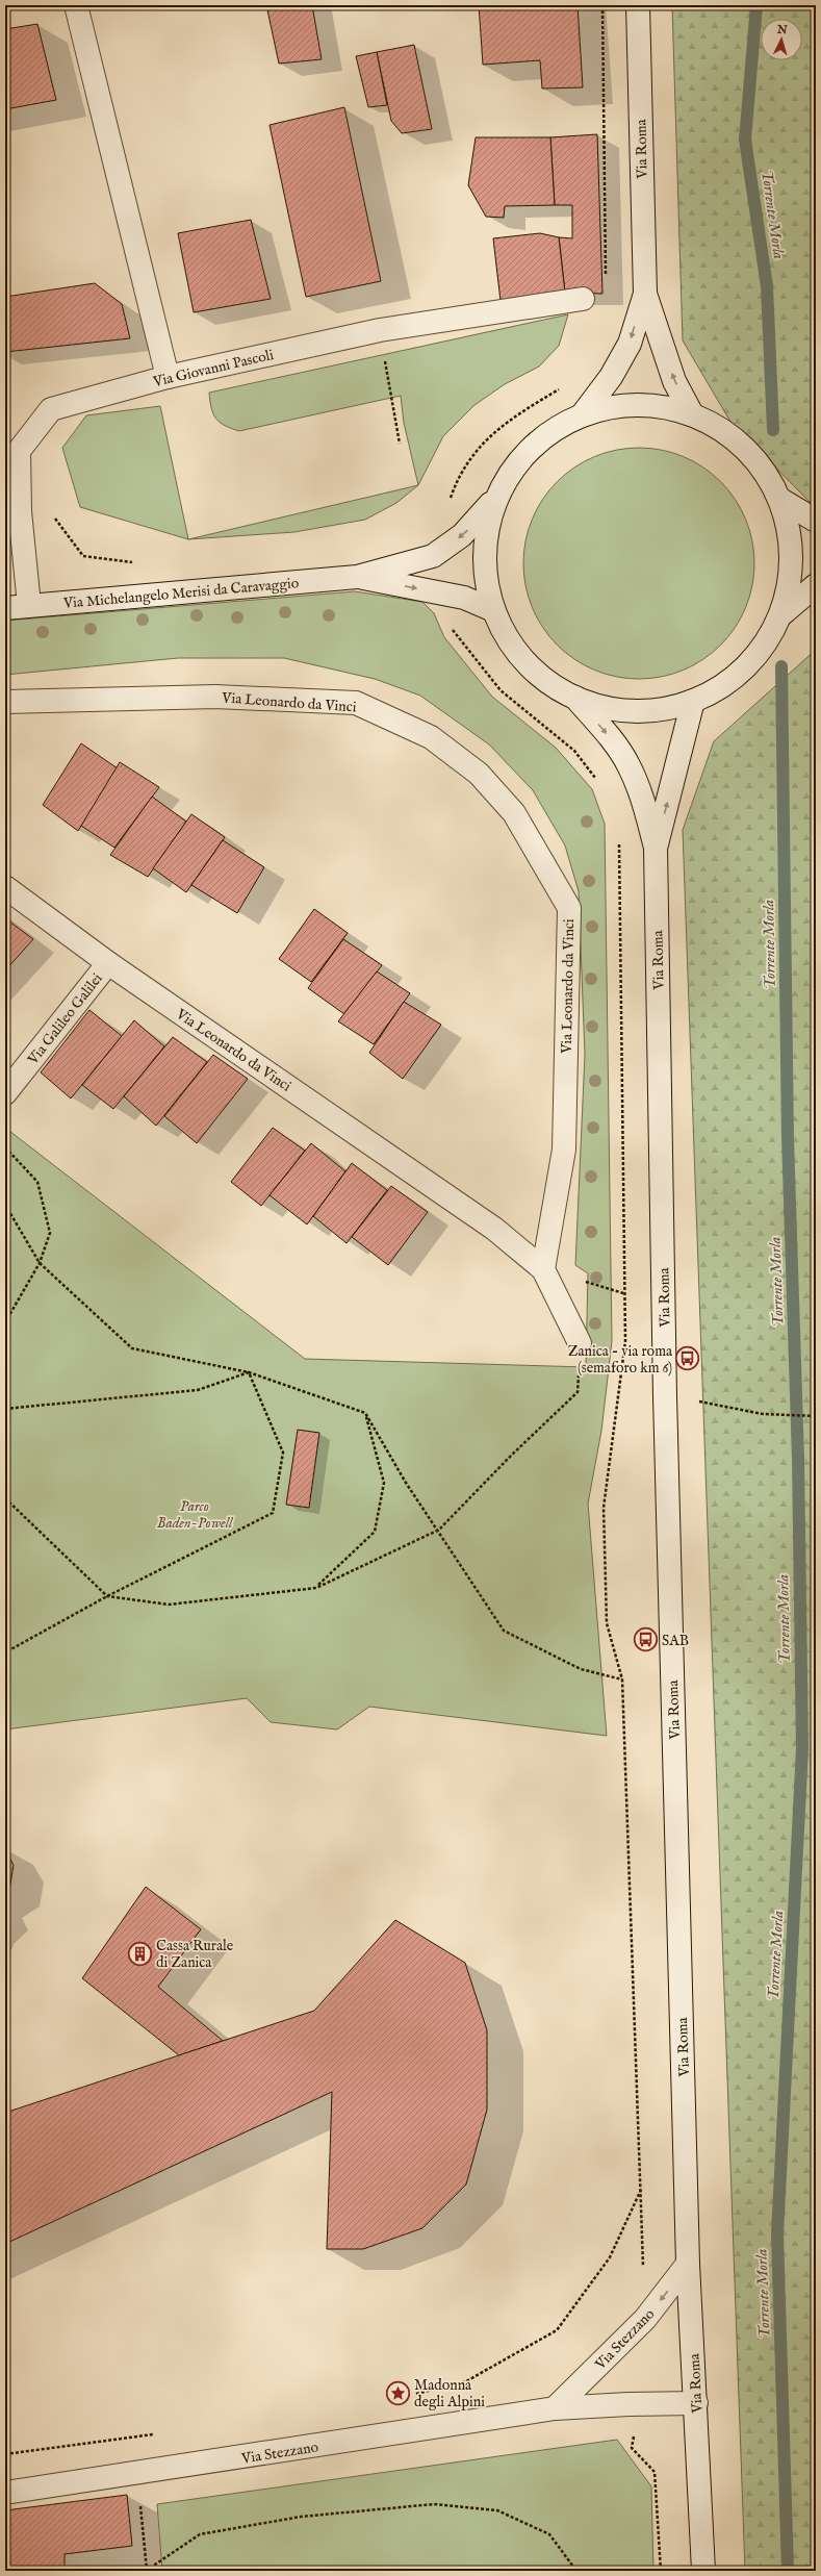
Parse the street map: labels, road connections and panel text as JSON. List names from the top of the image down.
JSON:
{
  "streets": {
    "street": [
      "Via Roma",
      "Via Giovanni Pascoli",
      "Via Michelangelo Merisi da Caravaggio",
      "Via Leonardo da Vinci",
      "Via Galileo Galilei",
      "Via Stezzano"
    ]
  },
  "crossings": [
    ["Via Roma", "Via Michelangelo Merisi da Caravaggio"],
    ["Via Roma", "Via Stezzano"],
    ["Via Giovanni Pascoli", "Via Michelangelo Merisi da Caravaggio"],
    ["Via Leonardo da Vinci", "Via Galileo Galilei"]
  ],
  "water": ["Torrente Morla"],
  "parks": ["Parco Baden-Powell"],
  "places": {
    "bus stop": ["Zanica - via roma (semaforo km 6)", "SAB"],
    "building": ["Cassa Rurale di Zanica"],
    "place": ["Madonna degli Alpini"]
  },
  "north": "top"
}
